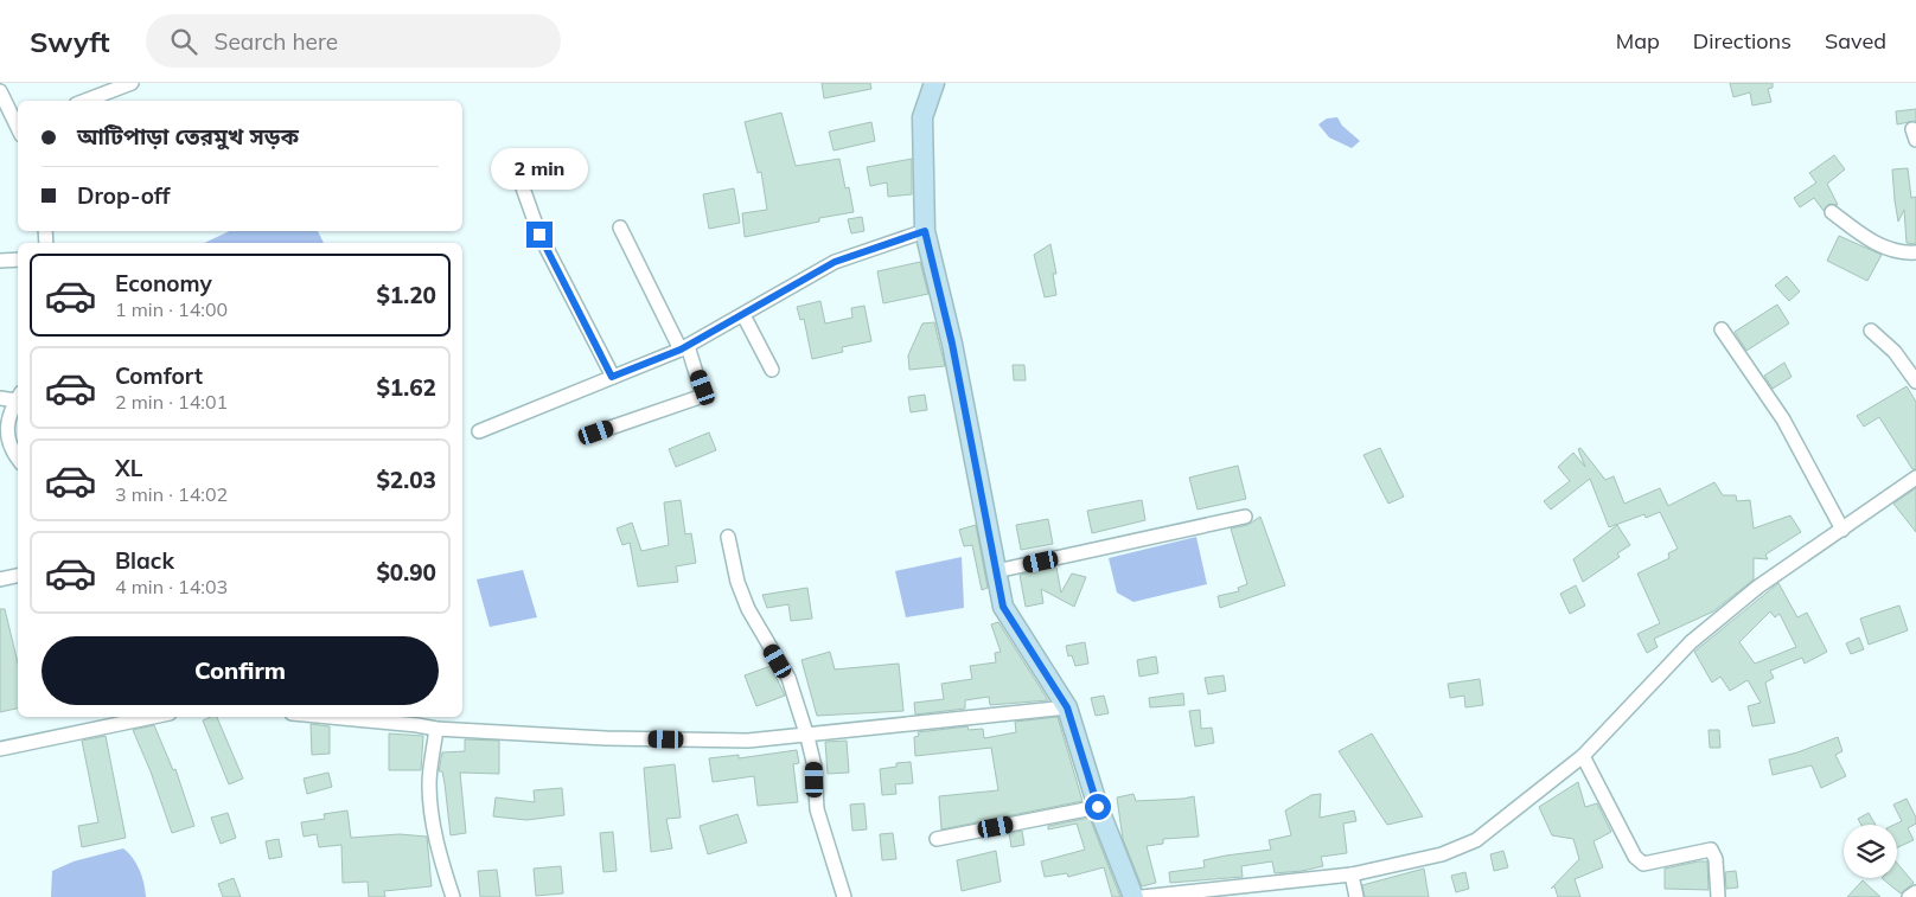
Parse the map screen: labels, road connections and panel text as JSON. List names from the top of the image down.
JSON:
{
  "page": {
    "header": "Swyft",
    "search": "Search here",
    "nav": ["Map", "Directions", "Saved"],
    "banner": ["আটিপাড়া তেরমুখ সড়ক", "Drop-off"],
    "bubble": "2 min",
    "list": [
      {
        "name": "Economy",
        "note": "1 min · 14:00",
        "value": "$1.20"
      },
      {
        "name": "Comfort",
        "note": "2 min · 14:01",
        "value": "$1.62"
      },
      {
        "name": "XL",
        "note": "3 min · 14:02",
        "value": "$2.03"
      },
      {
        "name": "Black",
        "note": "4 min · 14:03",
        "value": "$0.90"
      }
    ],
    "buttons": "Confirm"
  }
}
